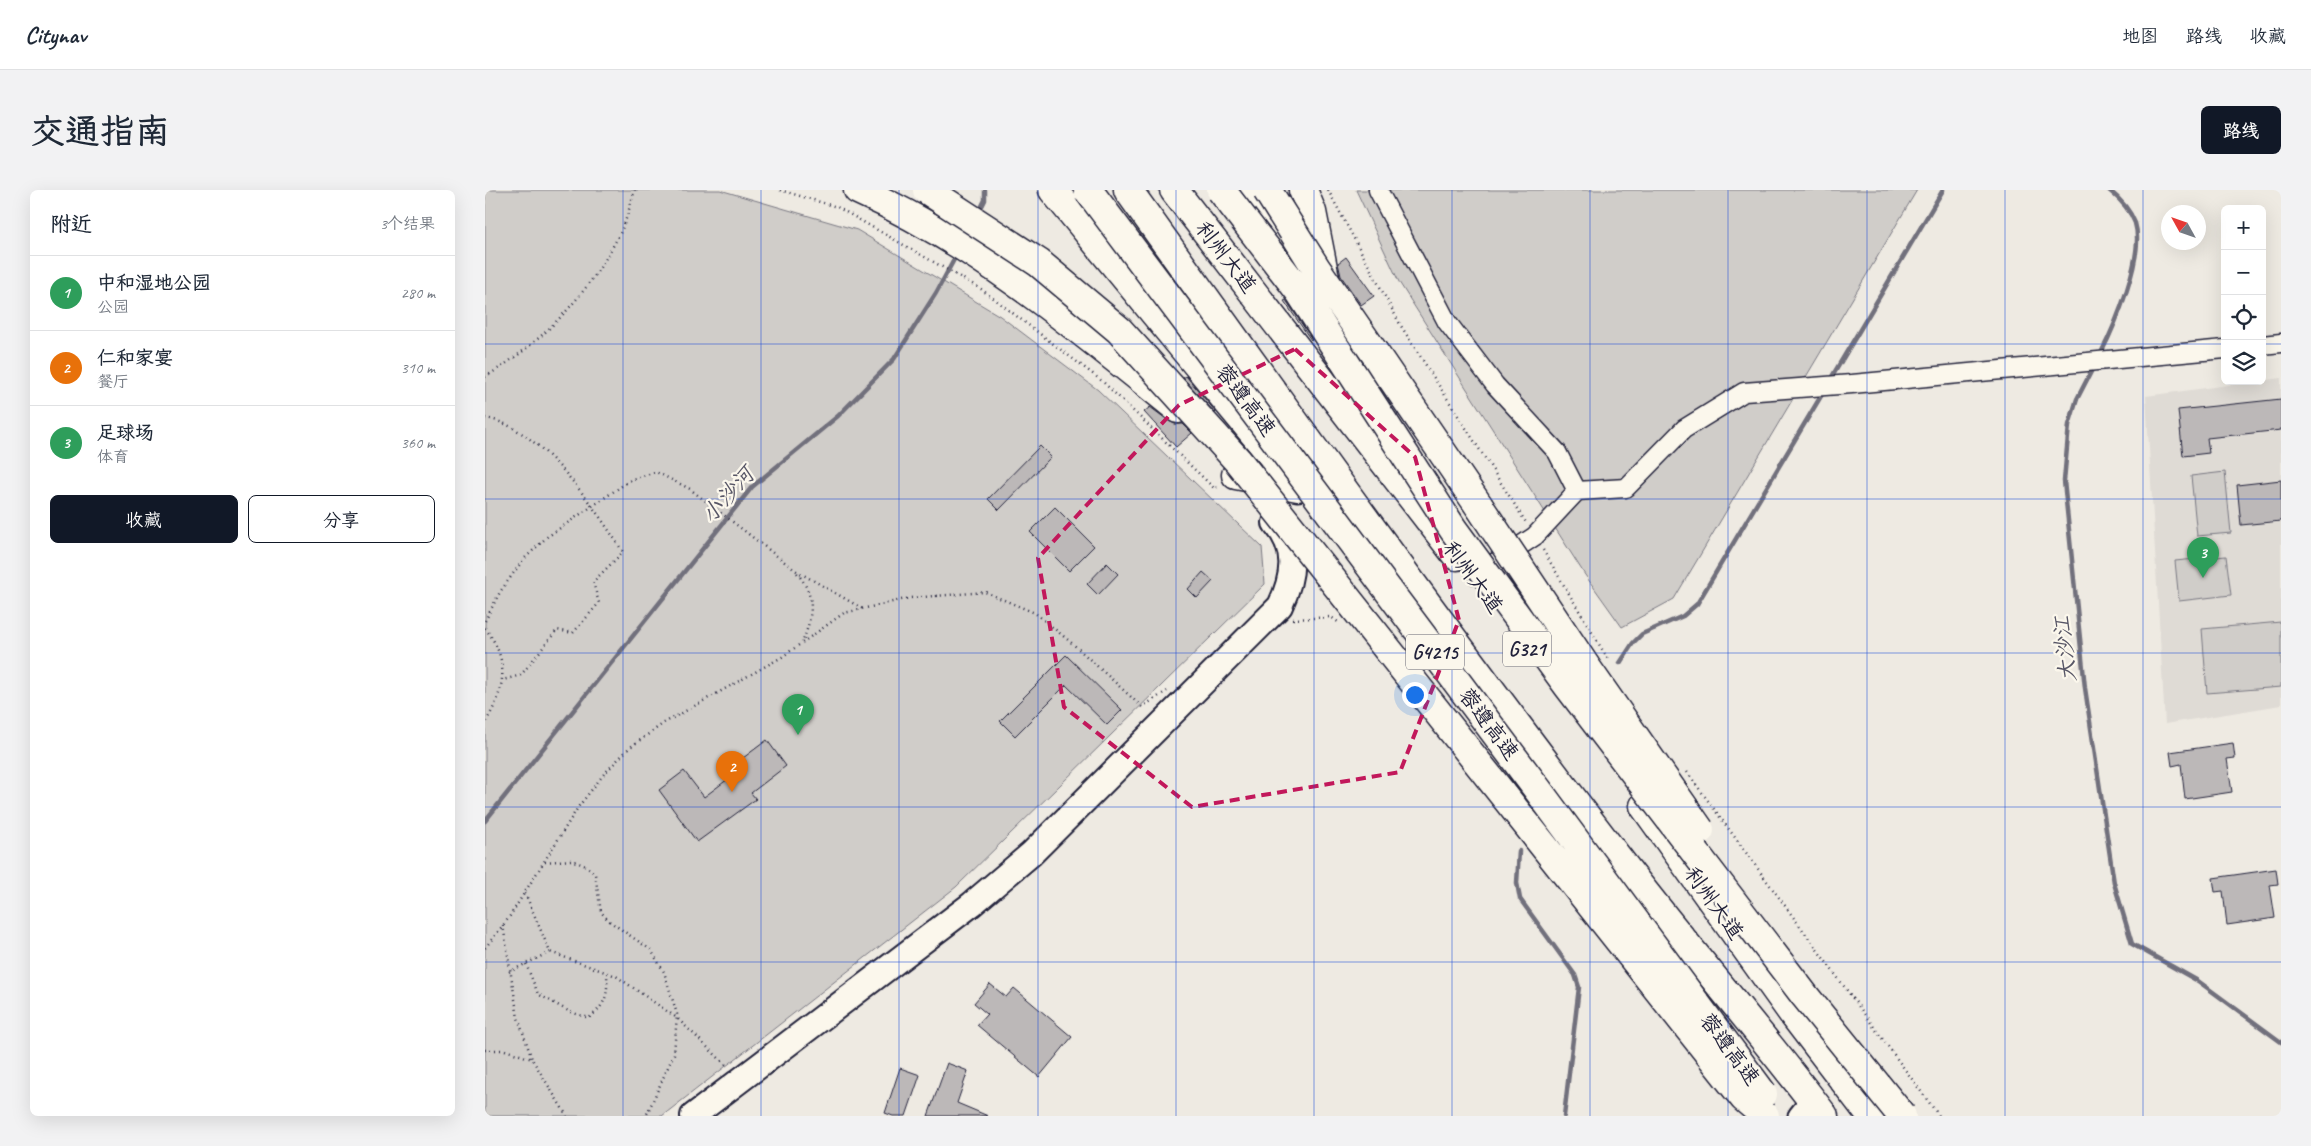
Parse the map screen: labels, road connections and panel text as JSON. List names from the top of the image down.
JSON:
{
  "streets": {
    "highway": [
      "利州大道",
      "蓉遵高速",
      "G321",
      "G4215"
    ]
  },
  "water": ["小沙河", "大沙江"],
  "north": "top left",
  "page": {
    "header": "Citynav",
    "nav": ["地图", "路线", "收藏"],
    "buttons": [
      "路线",
      ["收藏", "分享"]
    ],
    "title": "交通指南",
    "heading": ["附近", "3个结果"],
    "map_buttons": ["+", "−"],
    "list": [
      {
        "mark": "1",
        "name": "中和湿地公园",
        "note": "公园",
        "value": "280 m"
      },
      {
        "mark": "2",
        "name": "仁和家宴",
        "note": "餐厅",
        "value": "310 m"
      },
      {
        "mark": "3",
        "name": "足球场",
        "note": "体育",
        "value": "360 m"
      }
    ],
    "pins": ["3", "1", "2"]
  }
}
